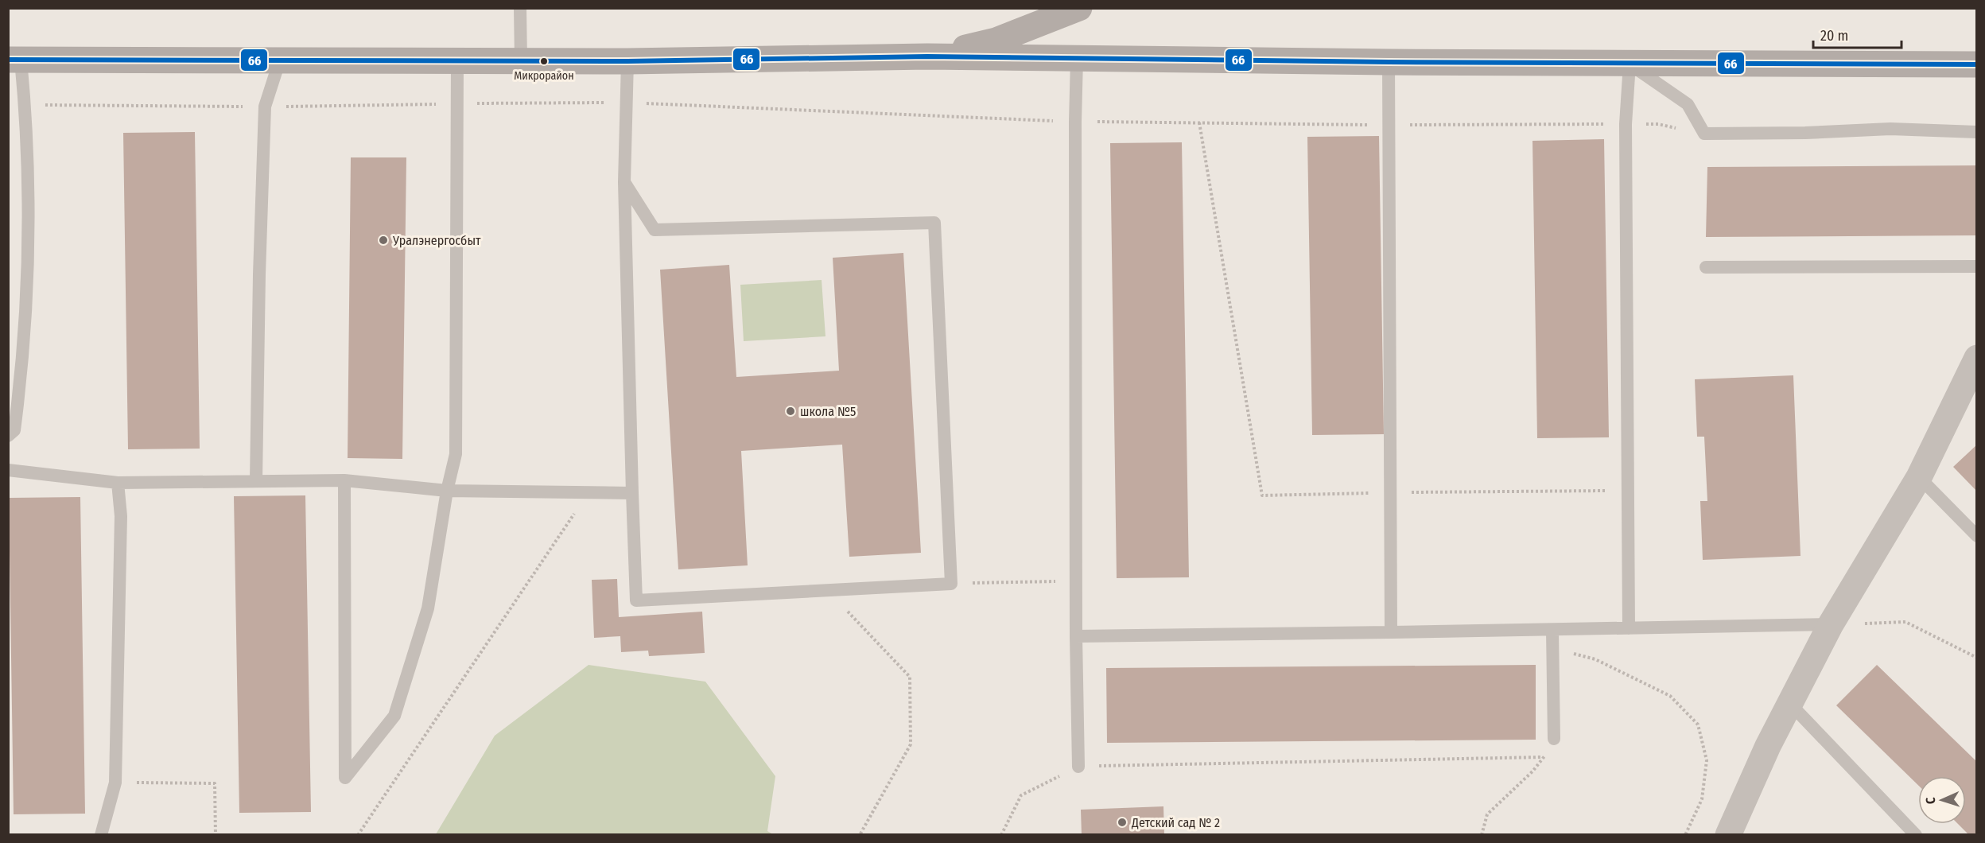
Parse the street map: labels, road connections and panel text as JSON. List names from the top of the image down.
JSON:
{
  "places": [
    "Микрорайон",
    "Уралэнергосбыт",
    "школа №5",
    "Детский сад № 2"
  ],
  "lines": ["transit line 66"],
  "scale_bar": "20 m",
  "north": "left"
}
